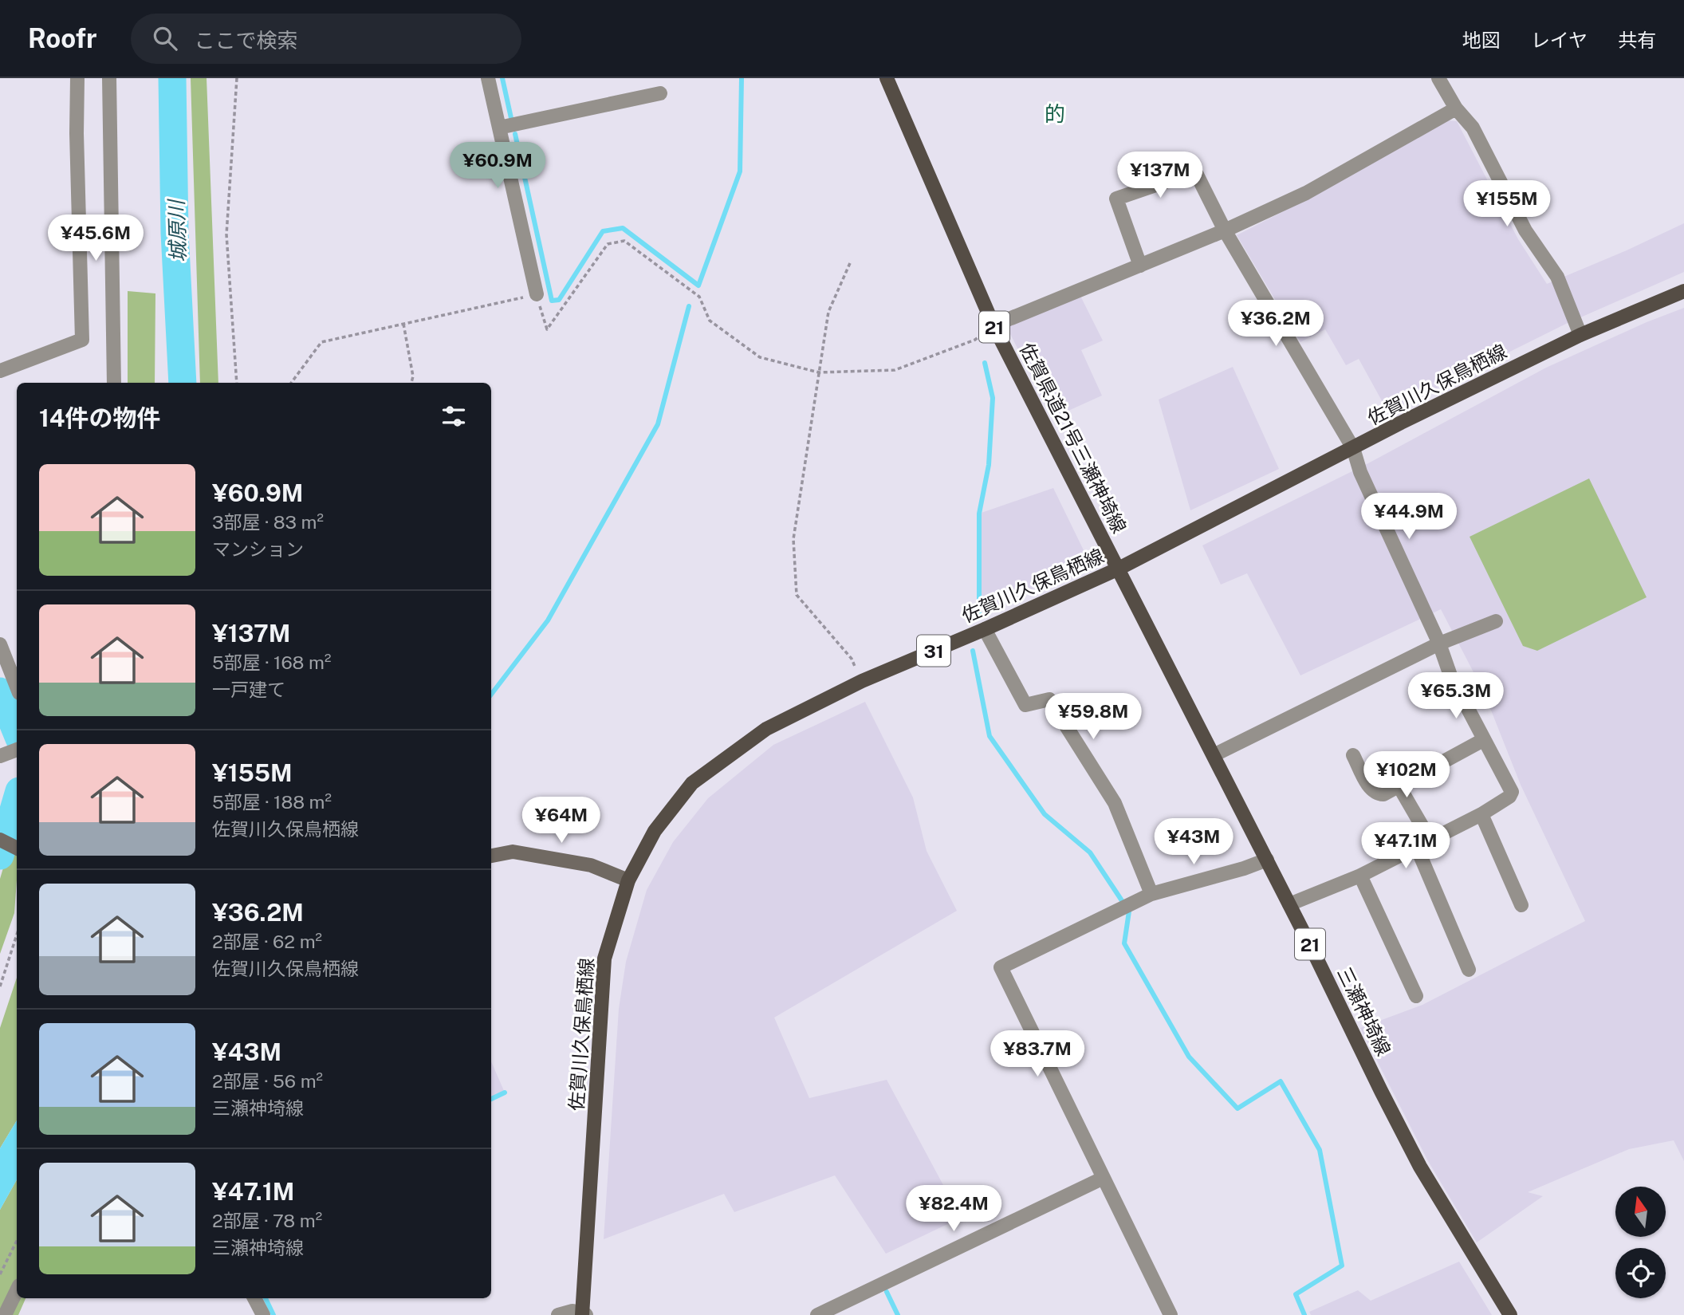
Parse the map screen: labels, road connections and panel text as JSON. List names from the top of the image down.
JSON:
{
  "streets": {
    "main road": [
      "21",
      "佐賀川久保鳥栖線",
      "佐賀県道21号三瀬神埼線",
      "31",
      "三瀬神埼線"
    ]
  },
  "crossings": [
    ["佐賀川久保鳥栖線", "佐賀県道21号三瀬神埼線"],
    ["佐賀川久保鳥栖線", "三瀬神埼線"],
    ["佐賀県道21号三瀬神埼線", "三瀬神埼線"]
  ],
  "districts": ["的"],
  "water": ["城原川"],
  "north": "top",
  "page": {
    "header": "Roofr",
    "search": "ここで検索",
    "nav": ["地図", "レイヤ", "共有"],
    "price": [
      "¥60.9M",
      "¥137M",
      "¥155M",
      "¥45.6M",
      "¥36.2M",
      "¥44.9M",
      "¥65.3M",
      "¥59.8M",
      "¥102M",
      "¥64M",
      "¥43M",
      "¥47.1M",
      "¥83.7M",
      "¥82.4M"
    ],
    "heading": "14件の物件",
    "list": [
      {
        "name": "¥60.9M",
        "note": "3部屋 · 83 m² · マンション"
      },
      {
        "name": "¥137M",
        "note": "5部屋 · 168 m² · 一戸建て"
      },
      {
        "name": "¥155M",
        "note": "5部屋 · 188 m² · 佐賀川久保鳥栖線"
      },
      {
        "name": "¥36.2M",
        "note": "2部屋 · 62 m² · 佐賀川久保鳥栖線"
      },
      {
        "name": "¥43M",
        "note": "2部屋 · 56 m² · 三瀬神埼線"
      },
      {
        "name": "¥47.1M",
        "note": "2部屋 · 78 m² · 三瀬神埼線"
      }
    ]
  }
}
